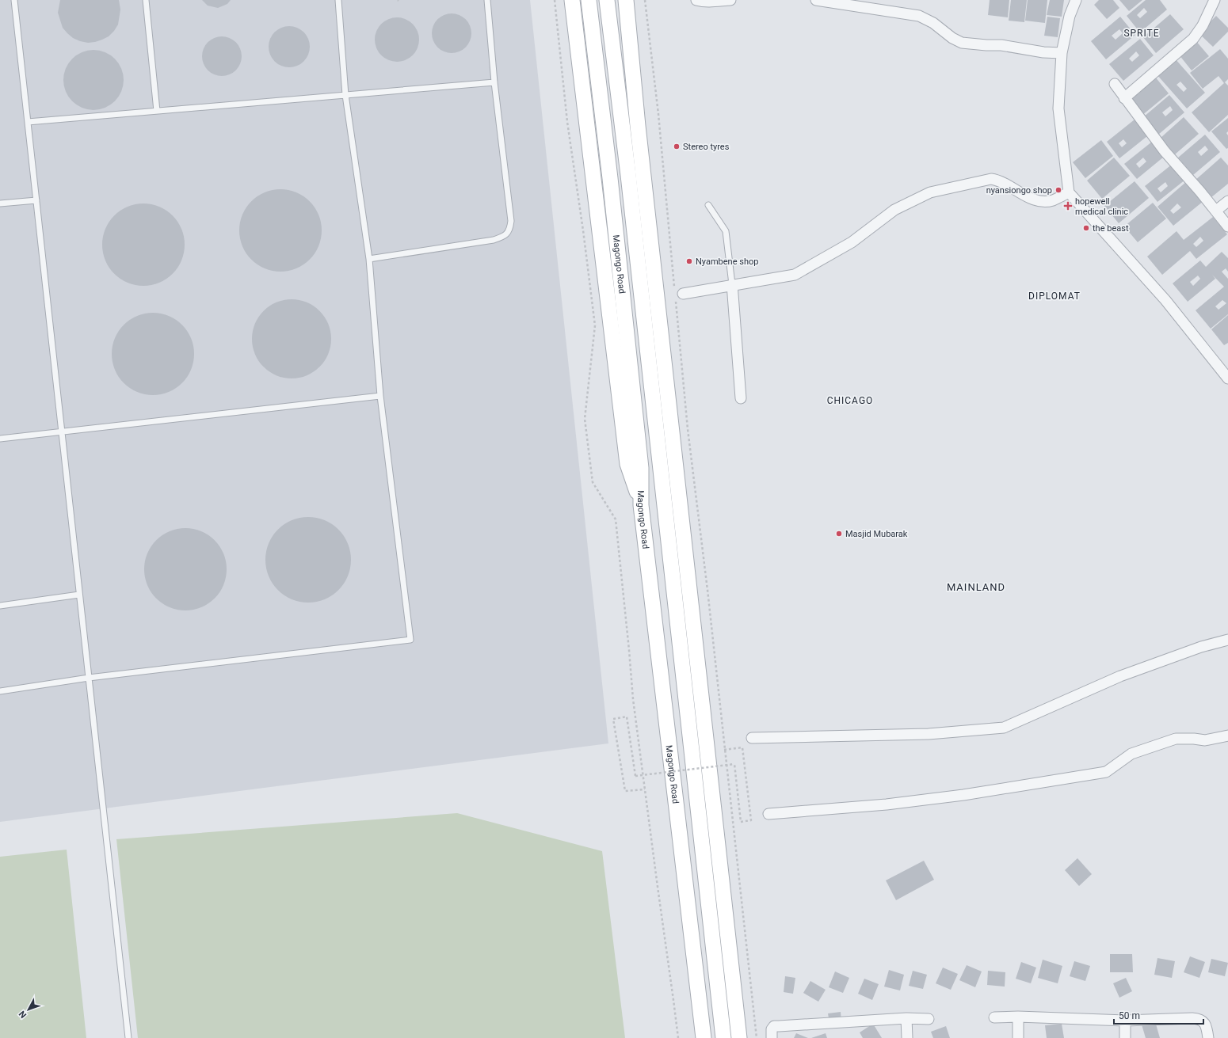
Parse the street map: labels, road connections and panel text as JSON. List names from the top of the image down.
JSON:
{
  "streets": {
    "main road": ["Magongo Road"]
  },
  "districts": [
    "SPRITE",
    "DIPLOMAT",
    "CHICAGO",
    "MAINLAND"
  ],
  "places": {
    "other": [
      "Stereo tyres",
      "nyansiongo shop",
      "the beast",
      "Nyambene shop",
      "Masjid Mubarak"
    ],
    "health": ["hopewell medical clinic"]
  },
  "scale_bar": "50 m",
  "north": "bottom left"
}
